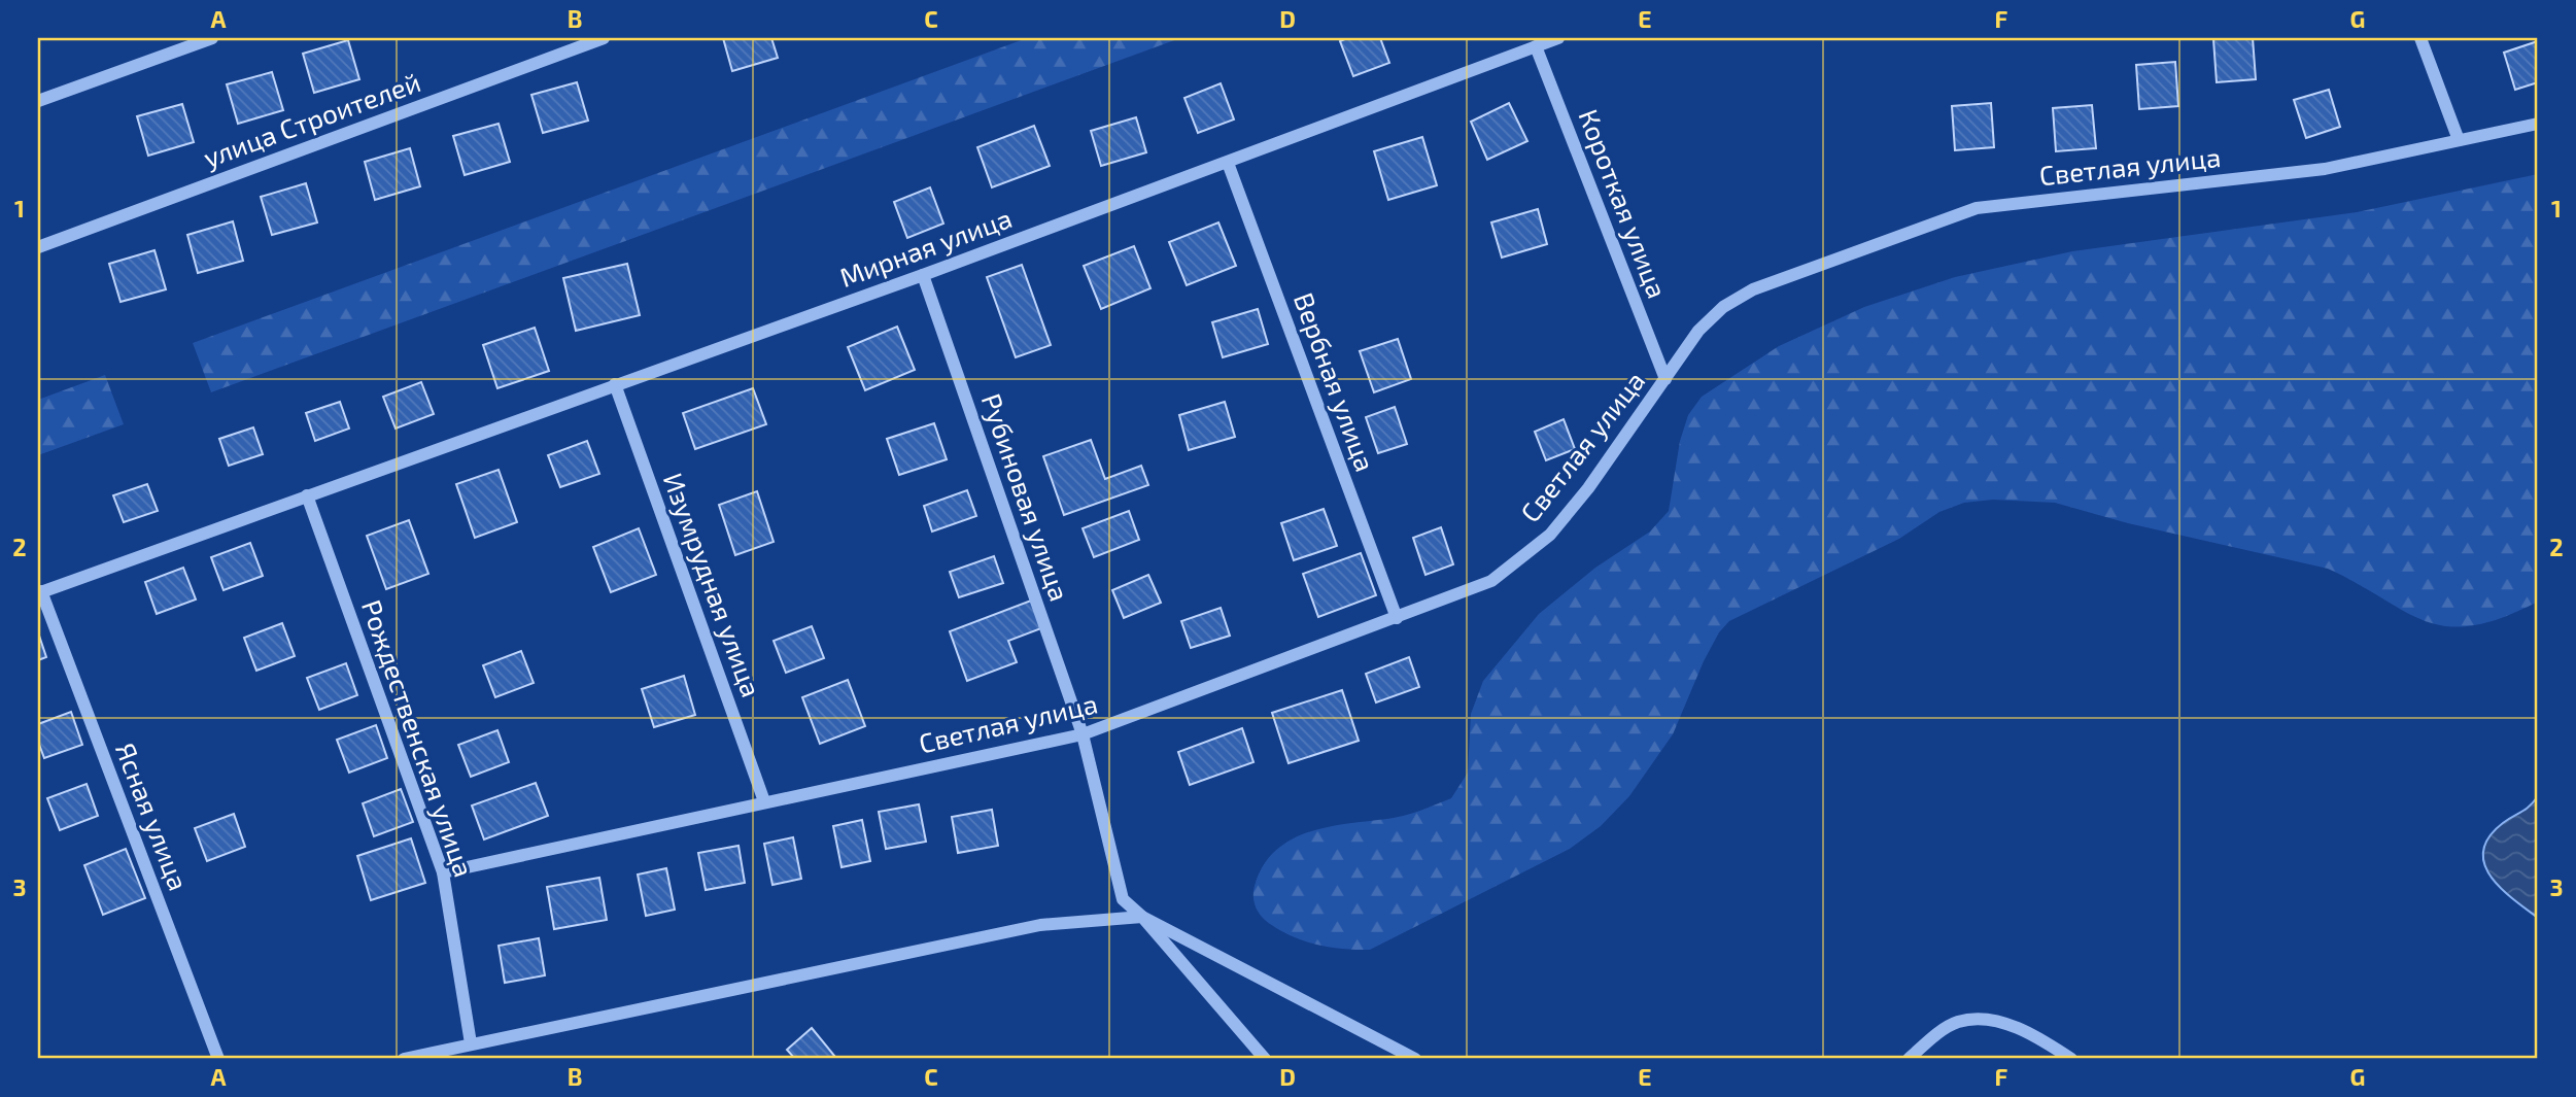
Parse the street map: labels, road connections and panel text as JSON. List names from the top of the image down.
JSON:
{
  "streets": {
    "street": [
      "улица Строителей",
      "Светлая улица",
      "Короткая улица",
      "Мирная улица",
      "Вербная улица",
      "Рубиновая улица",
      "Изумрудная улица",
      "Рождественская улица",
      "Ясная улица"
    ]
  },
  "crossings": [
    ["Светлая улица", "Короткая улица"],
    ["Светлая улица", "Вербная улица"],
    ["Светлая улица", "Рубиновая улица"],
    ["Светлая улица", "Изумрудная улица"],
    ["Светлая улица", "Рождественская улица"],
    ["Короткая улица", "Мирная улица"],
    ["Мирная улица", "Вербная улица"],
    ["Мирная улица", "Рубиновая улица"],
    ["Мирная улица", "Изумрудная улица"],
    ["Мирная улица", "Рождественская улица"],
    ["Мирная улица", "Ясная улица"]
  ],
  "grid": {
    "columns": [
      "A",
      "B",
      "C",
      "D",
      "E",
      "F",
      "G"
    ],
    "rows": ["1", "2", "3"]
  }
}
